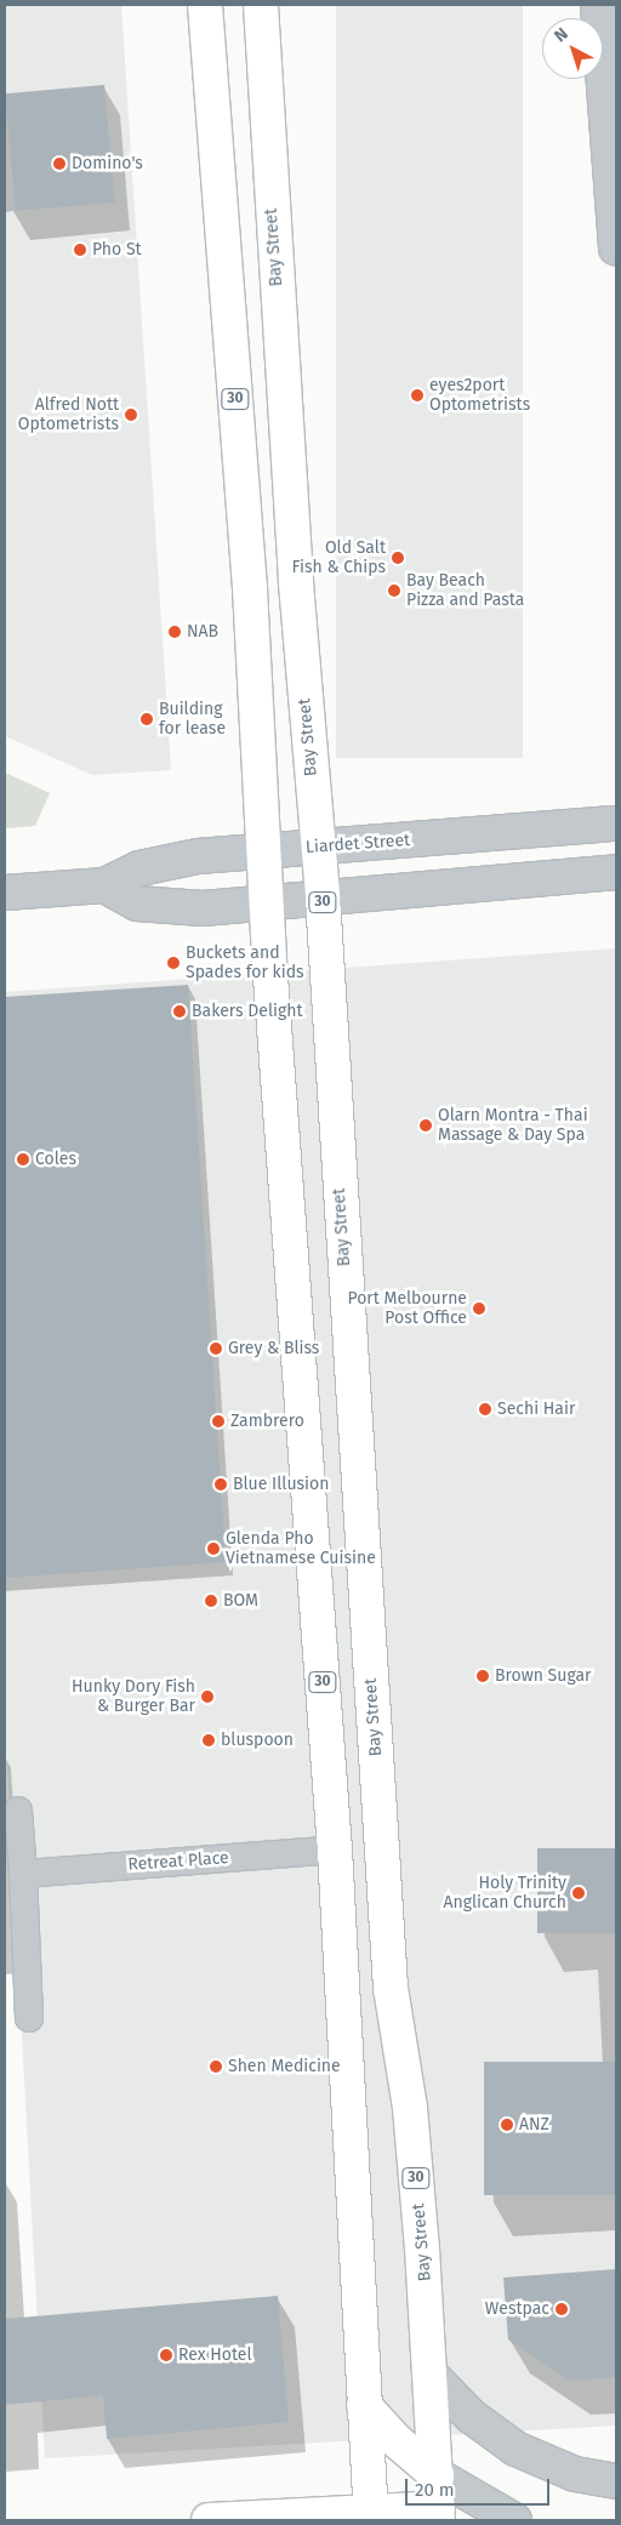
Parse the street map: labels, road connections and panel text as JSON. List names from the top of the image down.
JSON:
{
  "streets": {
    "main road": ["Bay Street", "30"],
    "street": ["Liardet Street"],
    "lane": ["Retreat Place"]
  },
  "crossings": [
    ["Bay Street", "Liardet Street"],
    ["30", "Liardet Street"],
    ["30", "Retreat Place"]
  ],
  "places": [
    "Domino's",
    "Pho St",
    "eyes2port Optometrists",
    "Alfred Nott Optometrists",
    "Old Salt Fish & Chips",
    "Bay Beach Pizza and Pasta",
    "NAB",
    "Building for lease",
    "Buckets and Spades for kids",
    "Bakers Delight",
    "Olarn Montra - Thai Massage & Day Spa",
    "Coles",
    "Port Melbourne Post Office",
    "Grey & Bliss",
    "Sechi Hair",
    "Zambrero",
    "Blue Illusion",
    "Glenda Pho Vietnamese Cuisine",
    "BOM",
    "Brown Sugar",
    "Hunky Dory Fish & Burger Bar",
    "bluspoon",
    "Holy Trinity Anglican Church",
    "Shen Medicine",
    "ANZ",
    "Westpac",
    "Rex Hotel"
  ],
  "scale_bar": "20 m",
  "north": "top left"
}
